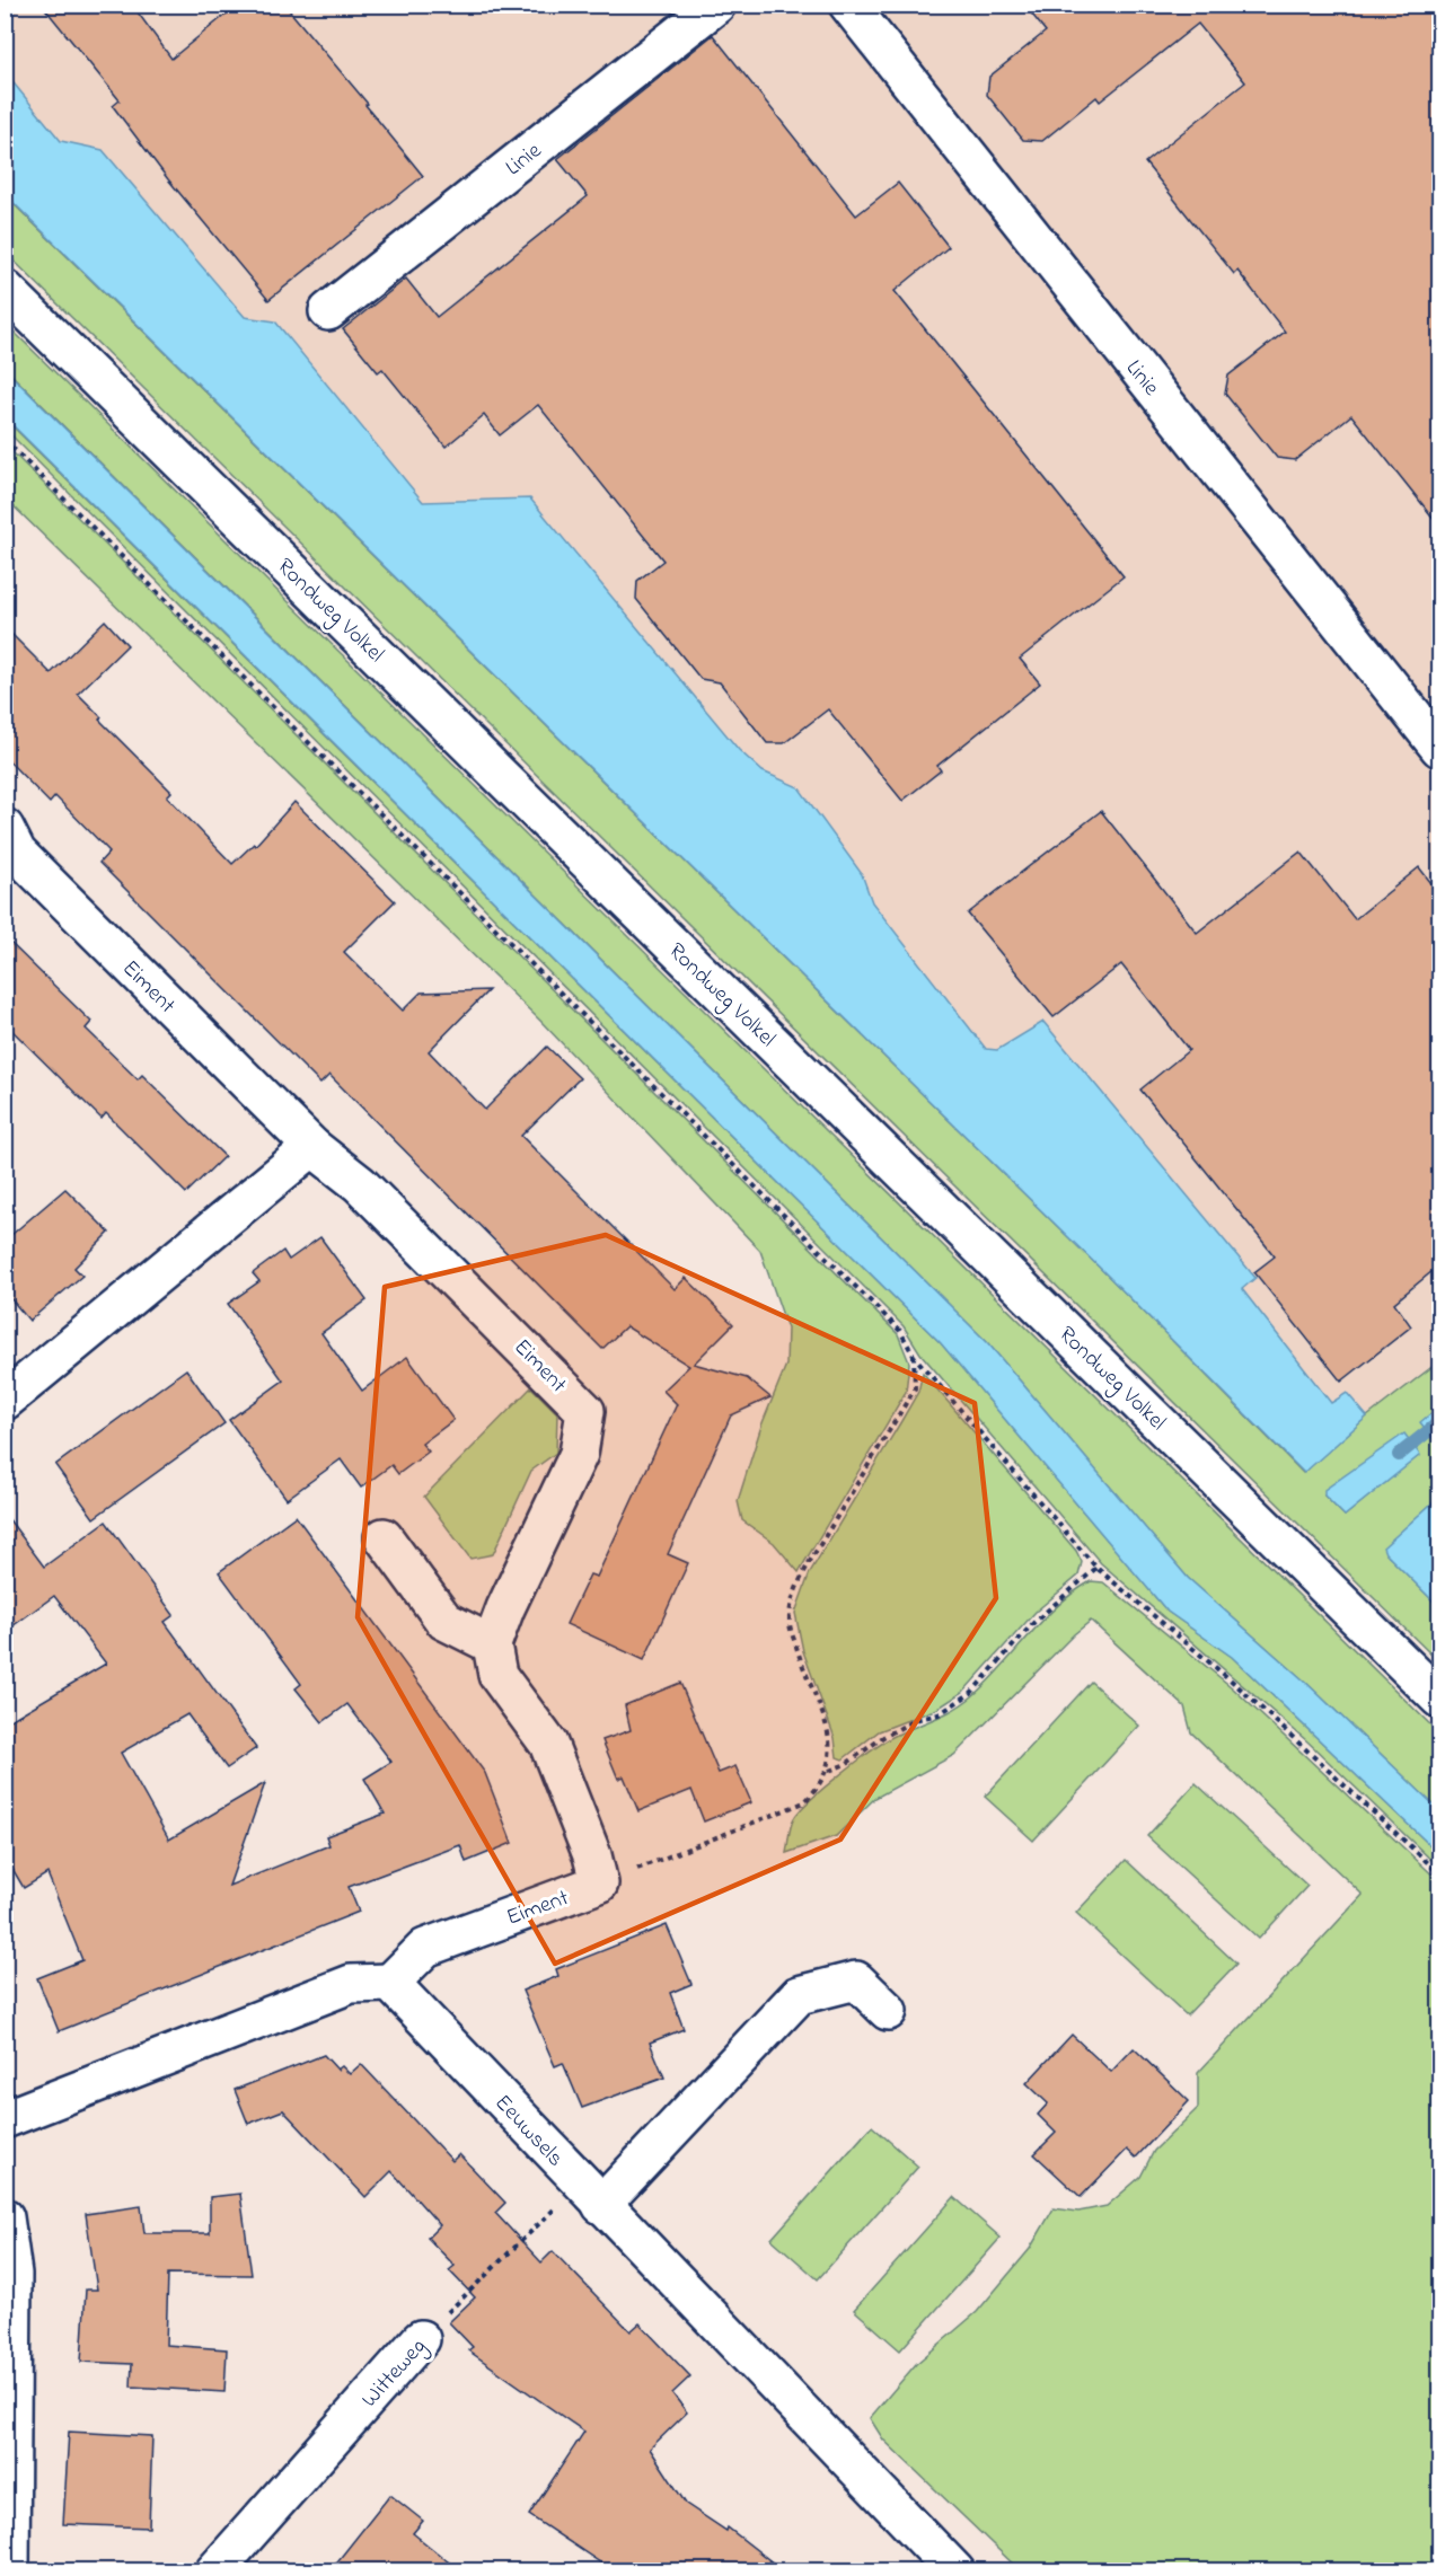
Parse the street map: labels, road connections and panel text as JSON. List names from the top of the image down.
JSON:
{
  "streets": {
    "street": [
      "Linie",
      "Rondweg Volkel",
      "Eiment",
      "Eeuwsels",
      "Witteweg"
    ]
  },
  "crossings": [
    ["Eiment", "Eeuwsels"],
    ["Eeuwsels", "Witteweg"]
  ]
}
